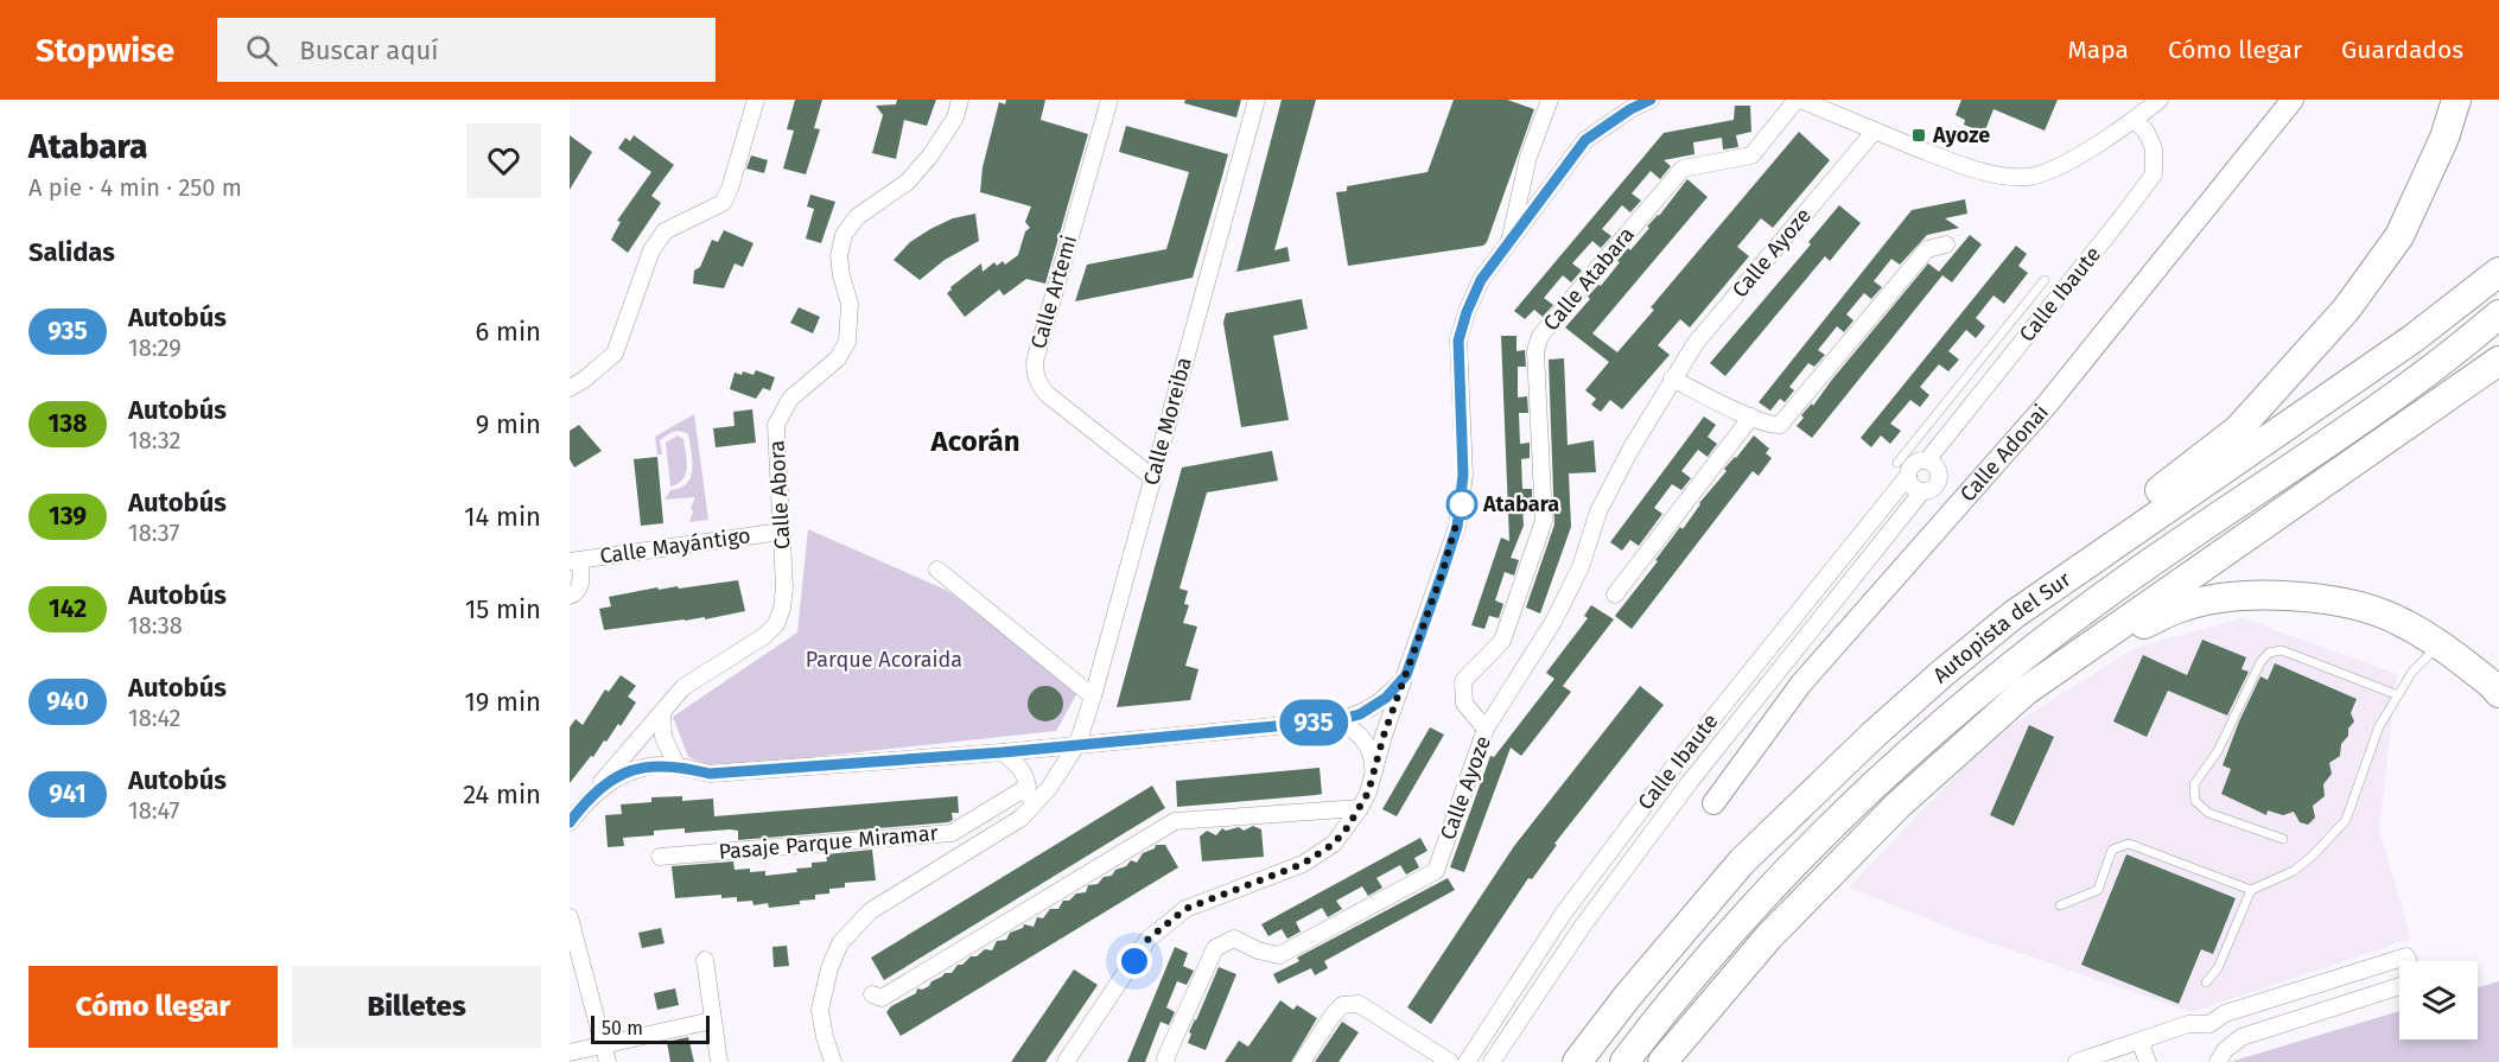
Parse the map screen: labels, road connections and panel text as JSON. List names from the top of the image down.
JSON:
{
  "streets": {
    "highway": ["Autopista del Sur"],
    "street": [
      "Calle Ayoze",
      "Calle Atabara",
      "Calle Artemi",
      "Calle Ibaute",
      "Calle Moreiba",
      "Calle Adonai",
      "Calle Abora",
      "Calle Mayántigo",
      "Pasaje Parque Miramar"
    ]
  },
  "crossings": [
    ["Calle Ayoze", "Calle Atabara"],
    ["Calle Artemi", "Calle Moreiba"],
    ["Calle Abora", "Calle Mayántigo"]
  ],
  "districts": ["Acorán"],
  "parks": ["Parque Acoraida"],
  "places": {
    "transit": ["Ayoze"],
    "other": ["Atabara"]
  },
  "lines": ["bus line 935"],
  "scale_bar": "50 m",
  "page": {
    "header": "Stopwise",
    "search": "Buscar aquí",
    "nav": ["Mapa", "Cómo llegar", "Guardados"],
    "heading": [
      ["Atabara", "A pie · 4 min · 250 m"],
      "Salidas"
    ],
    "on_map": "935",
    "list": [
      {
        "mark": "935",
        "name": "Autobús",
        "note": "18:29",
        "value": "6 min"
      },
      {
        "mark": "138",
        "name": "Autobús",
        "note": "18:32",
        "value": "9 min"
      },
      {
        "mark": "139",
        "name": "Autobús",
        "note": "18:37",
        "value": "14 min"
      },
      {
        "mark": "142",
        "name": "Autobús",
        "note": "18:38",
        "value": "15 min"
      },
      {
        "mark": "940",
        "name": "Autobús",
        "note": "18:42",
        "value": "19 min"
      },
      {
        "mark": "941",
        "name": "Autobús",
        "note": "18:47",
        "value": "24 min"
      }
    ],
    "buttons": ["Cómo llegar", "Billetes"],
    "scale": "50 m"
  }
}
